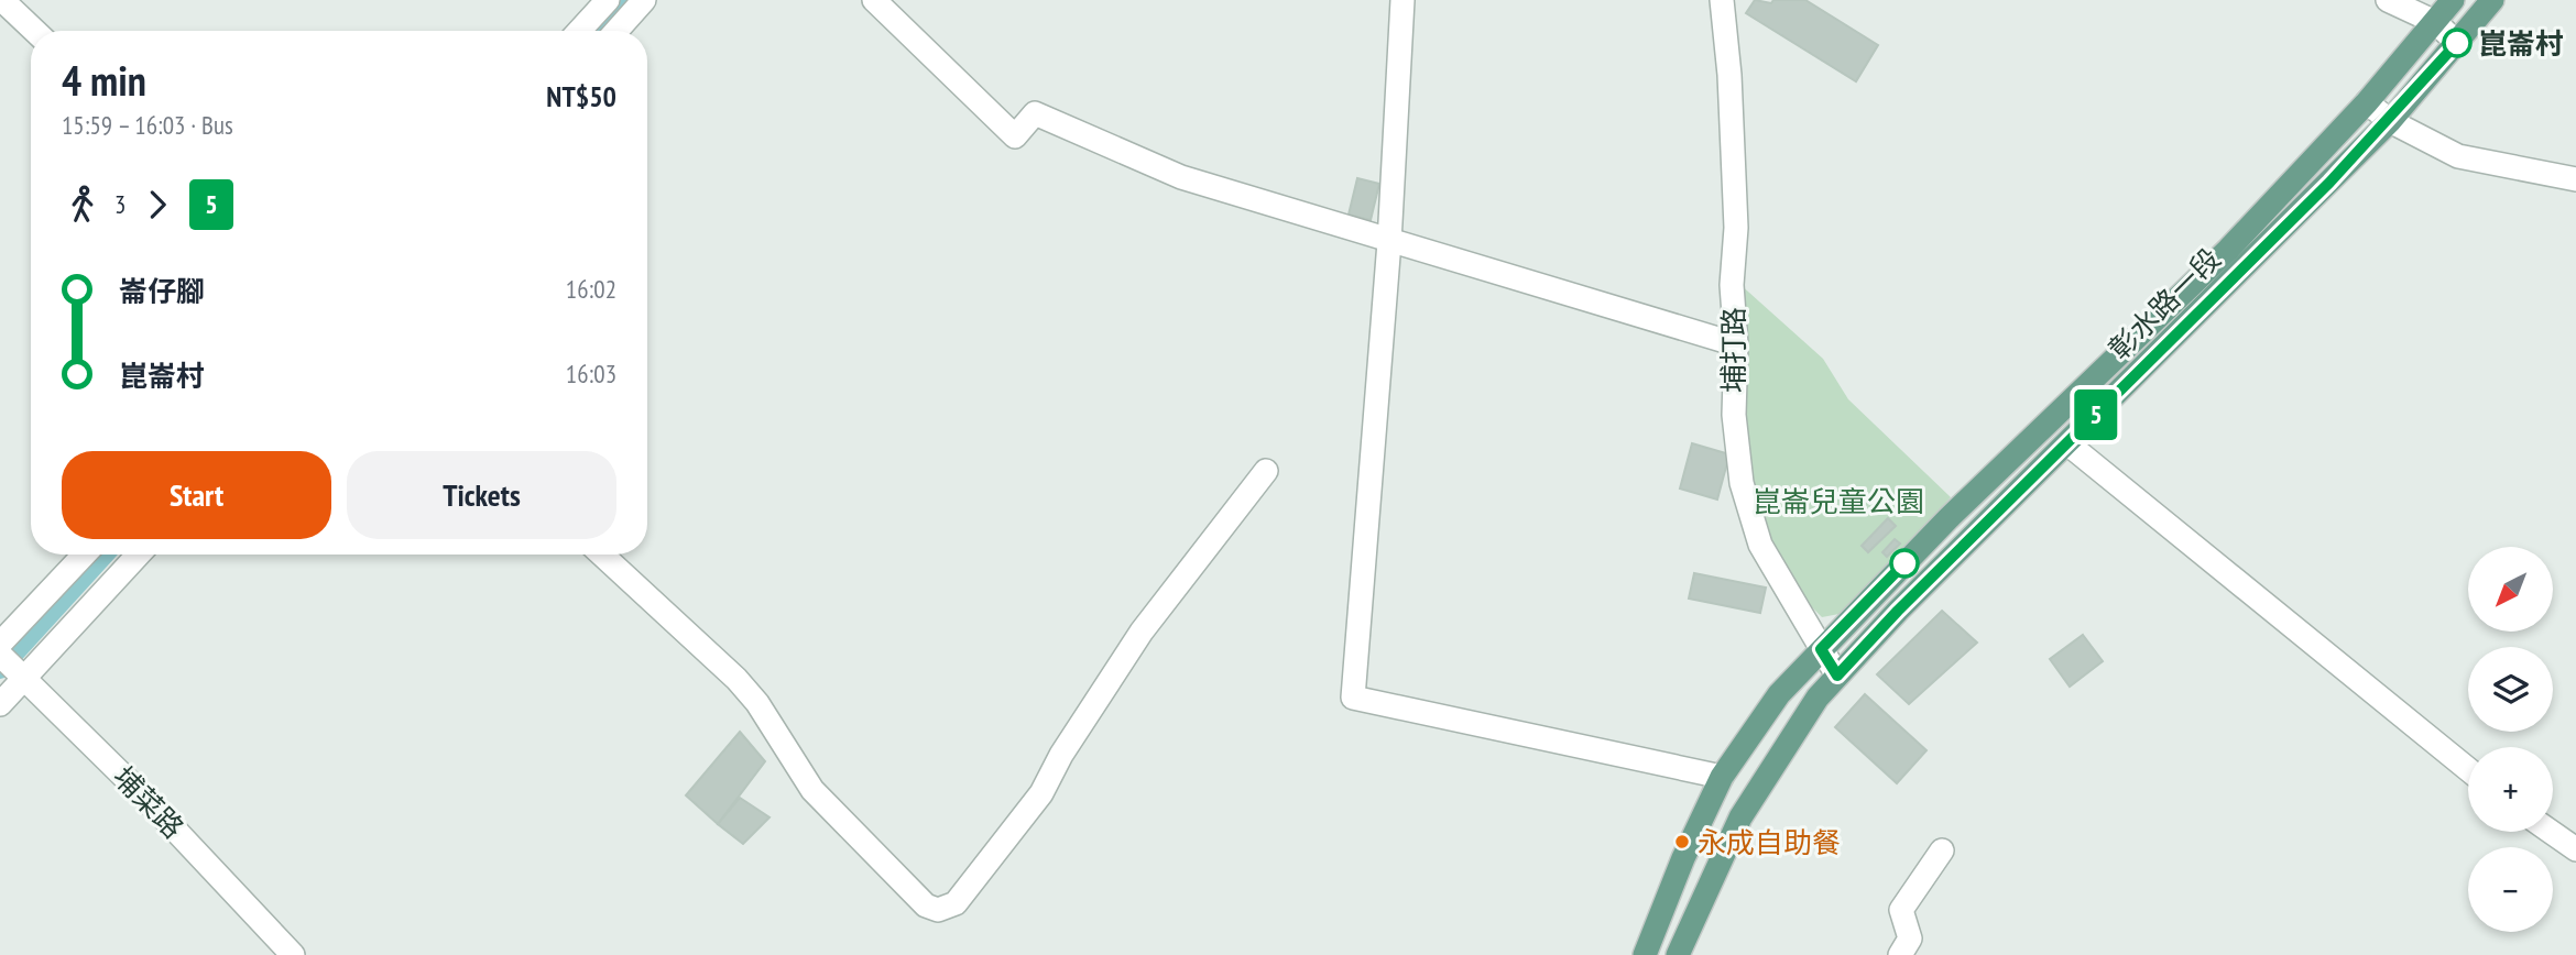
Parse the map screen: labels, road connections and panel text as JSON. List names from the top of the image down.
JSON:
{
  "streets": {
    "main road": ["彰水路一段"],
    "street": ["埔打路", "埔菜路"]
  },
  "crossings": [
    ["彰水路一段", "埔打路"]
  ],
  "parks": ["崑崙兒童公園"],
  "places": ["崑崙村", "永成自助餐"],
  "lines": ["bus line 5"],
  "north": "bottom left",
  "page": {
    "on_map": "5",
    "heading": ["4 min", "15:59 – 16:03 · Bus", "NT$50"],
    "legs": ["3", "5"],
    "list": [
      {
        "name": "崙仔腳",
        "value": "16:02"
      },
      {
        "name": "崑崙村",
        "value": "16:03"
      }
    ],
    "buttons": ["Start", "Tickets"],
    "map_buttons": ["+", "−"]
  }
}
